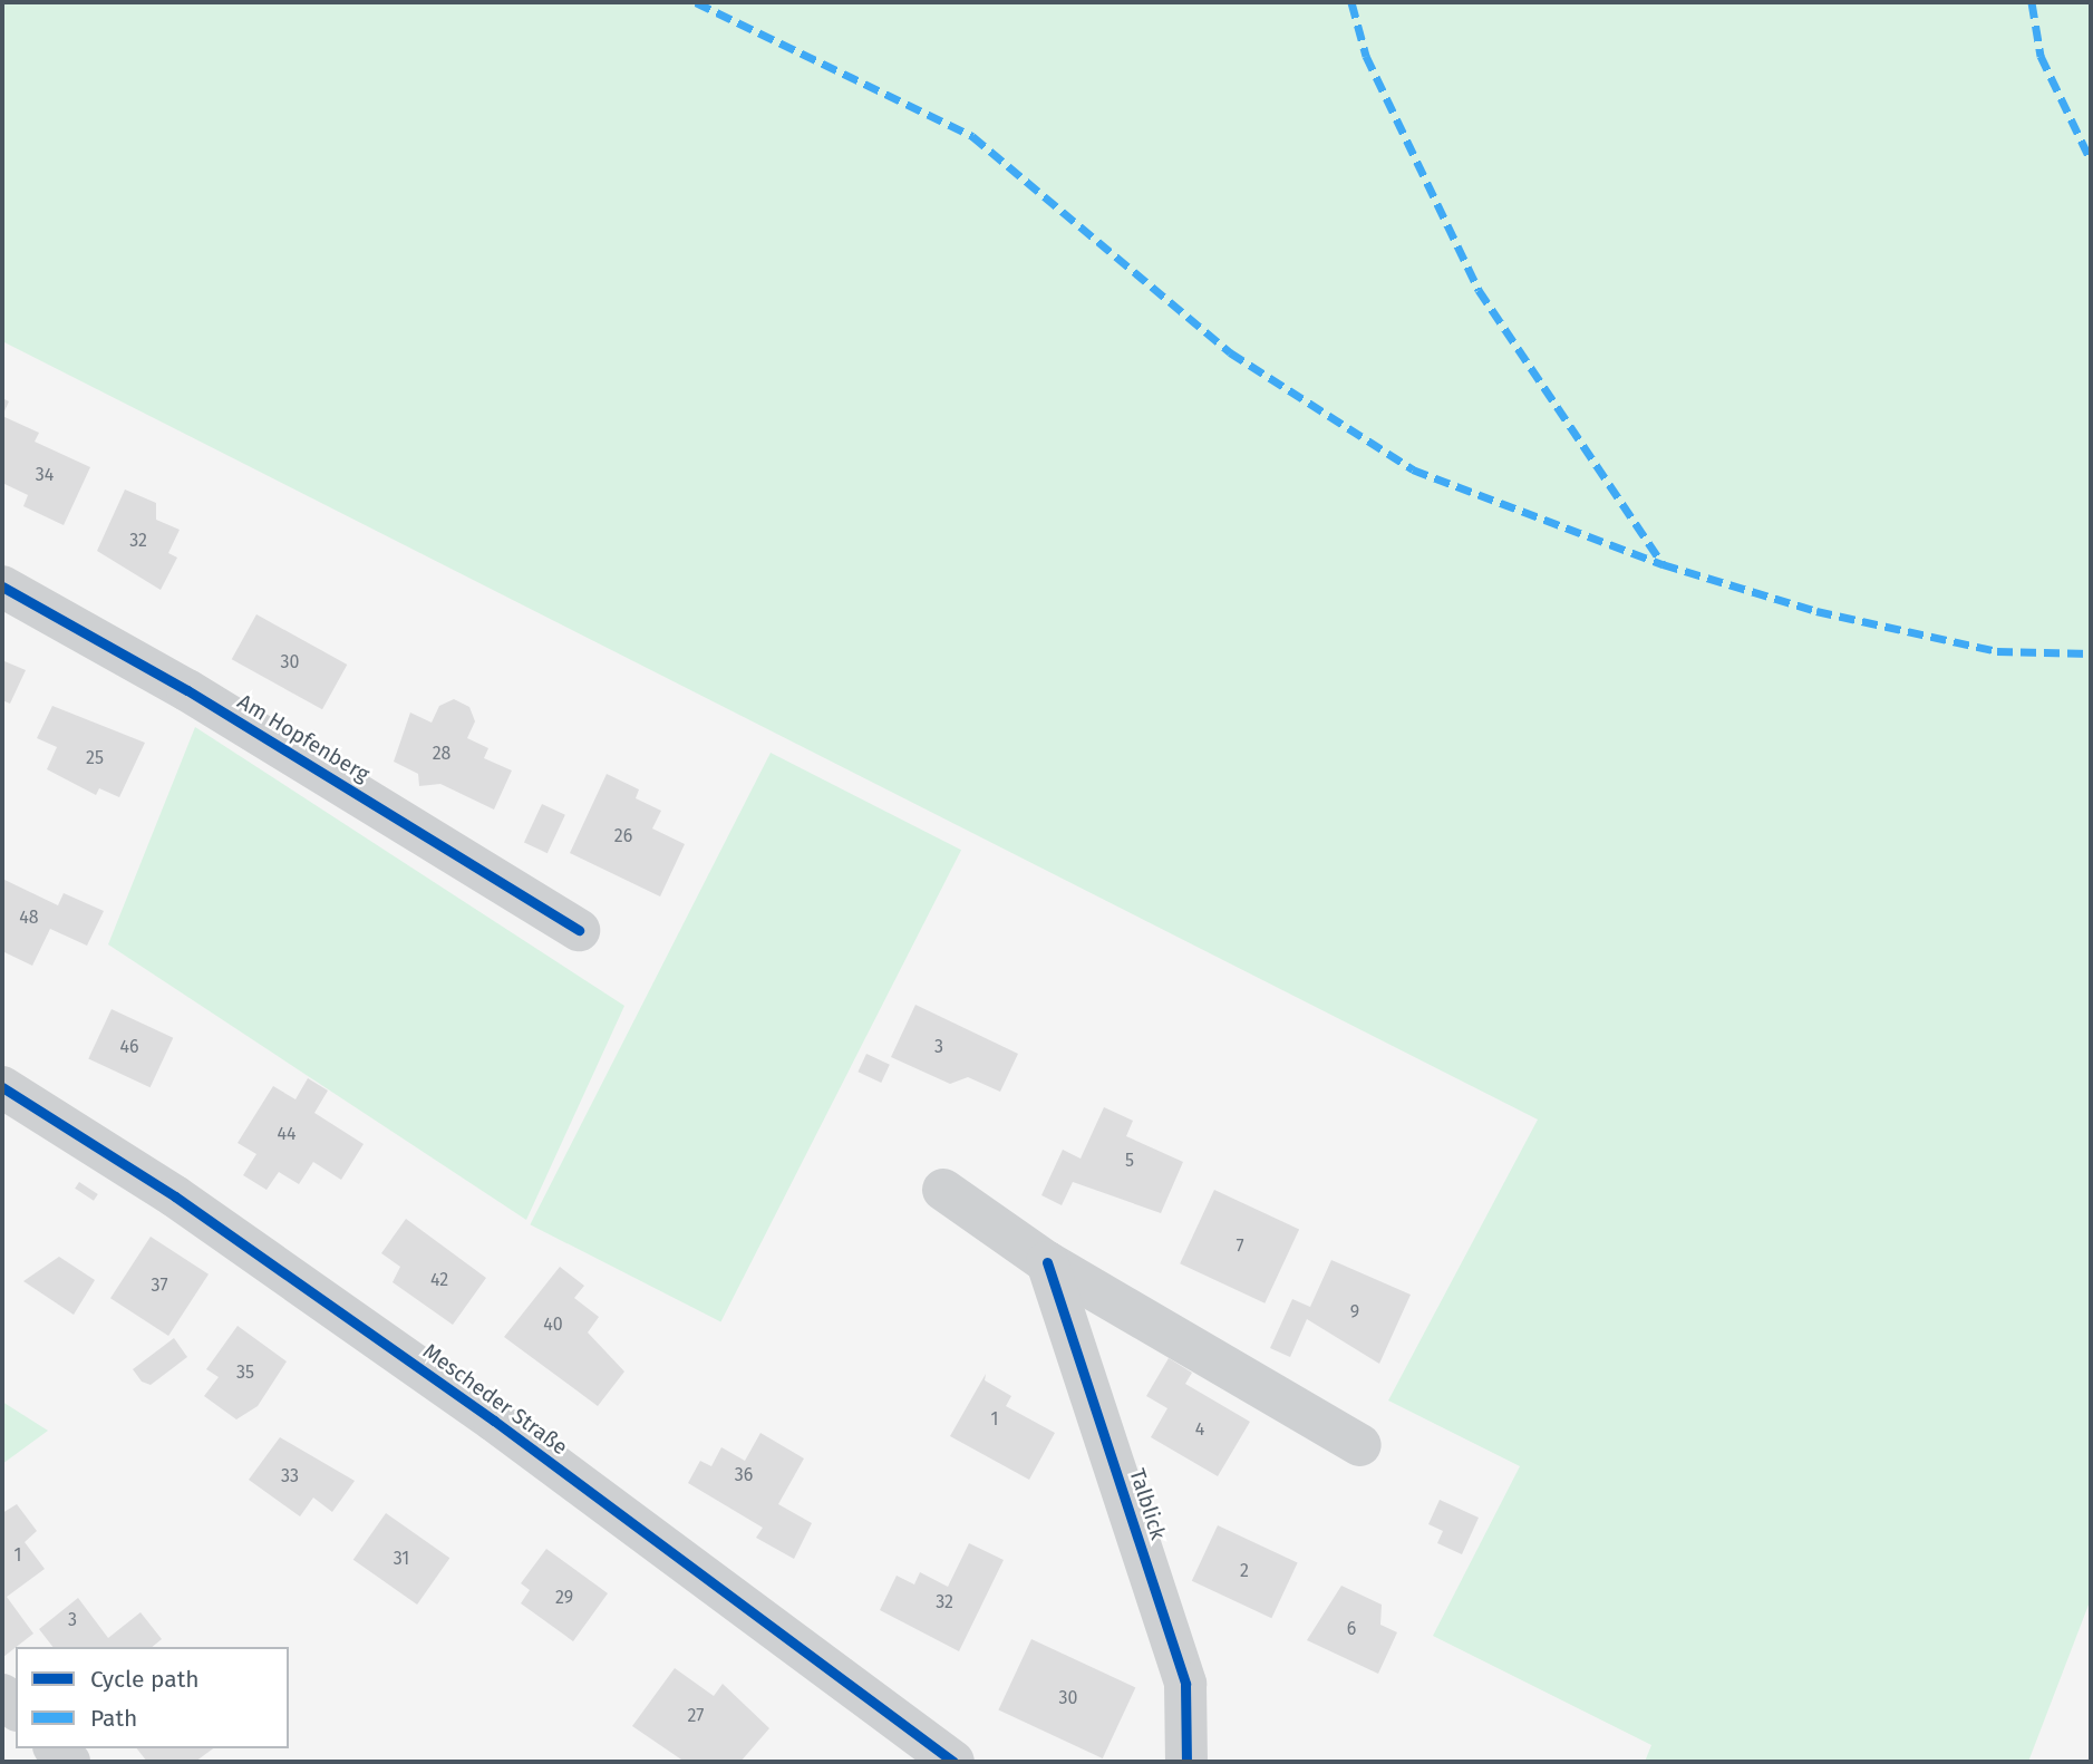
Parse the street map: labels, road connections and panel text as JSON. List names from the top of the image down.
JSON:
{
  "streets": {
    "street": ["Am Hopfenberg", "Mescheder Straße", "Talblick"]
  },
  "house_numbers": [
    "34",
    "32",
    "30",
    "28",
    "25",
    "26",
    "48",
    "46",
    "3",
    "44",
    "5",
    "7",
    "42",
    "37",
    "9",
    "40",
    "35",
    "1",
    "4",
    "36",
    "33",
    "1",
    "31",
    "2",
    "29",
    "32",
    "3",
    "6",
    "30",
    "27"
  ],
  "legend": ["Cycle path", "Path"]
}
